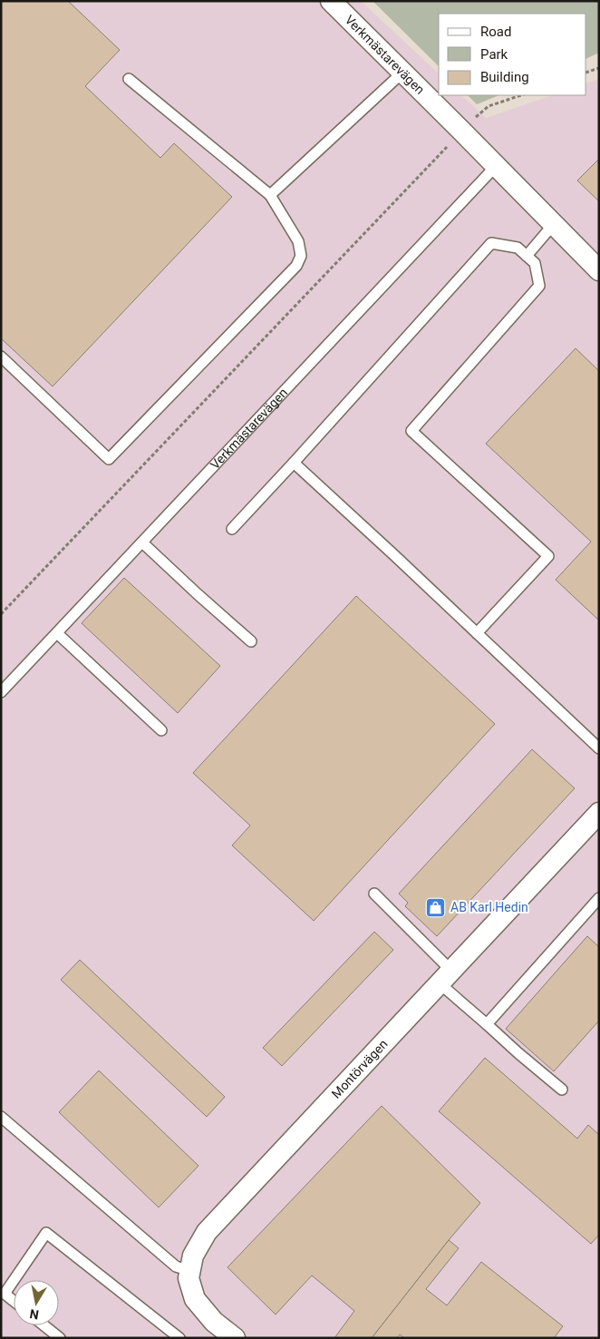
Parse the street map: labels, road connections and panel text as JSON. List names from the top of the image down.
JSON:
{
  "streets": {
    "street": ["Verkmästarevägen", "Montörvägen"]
  },
  "places": {
    "shop": ["AB Karl Hedin"]
  },
  "legend": ["Road", "Park", "Building"],
  "north": "bottom"
}
